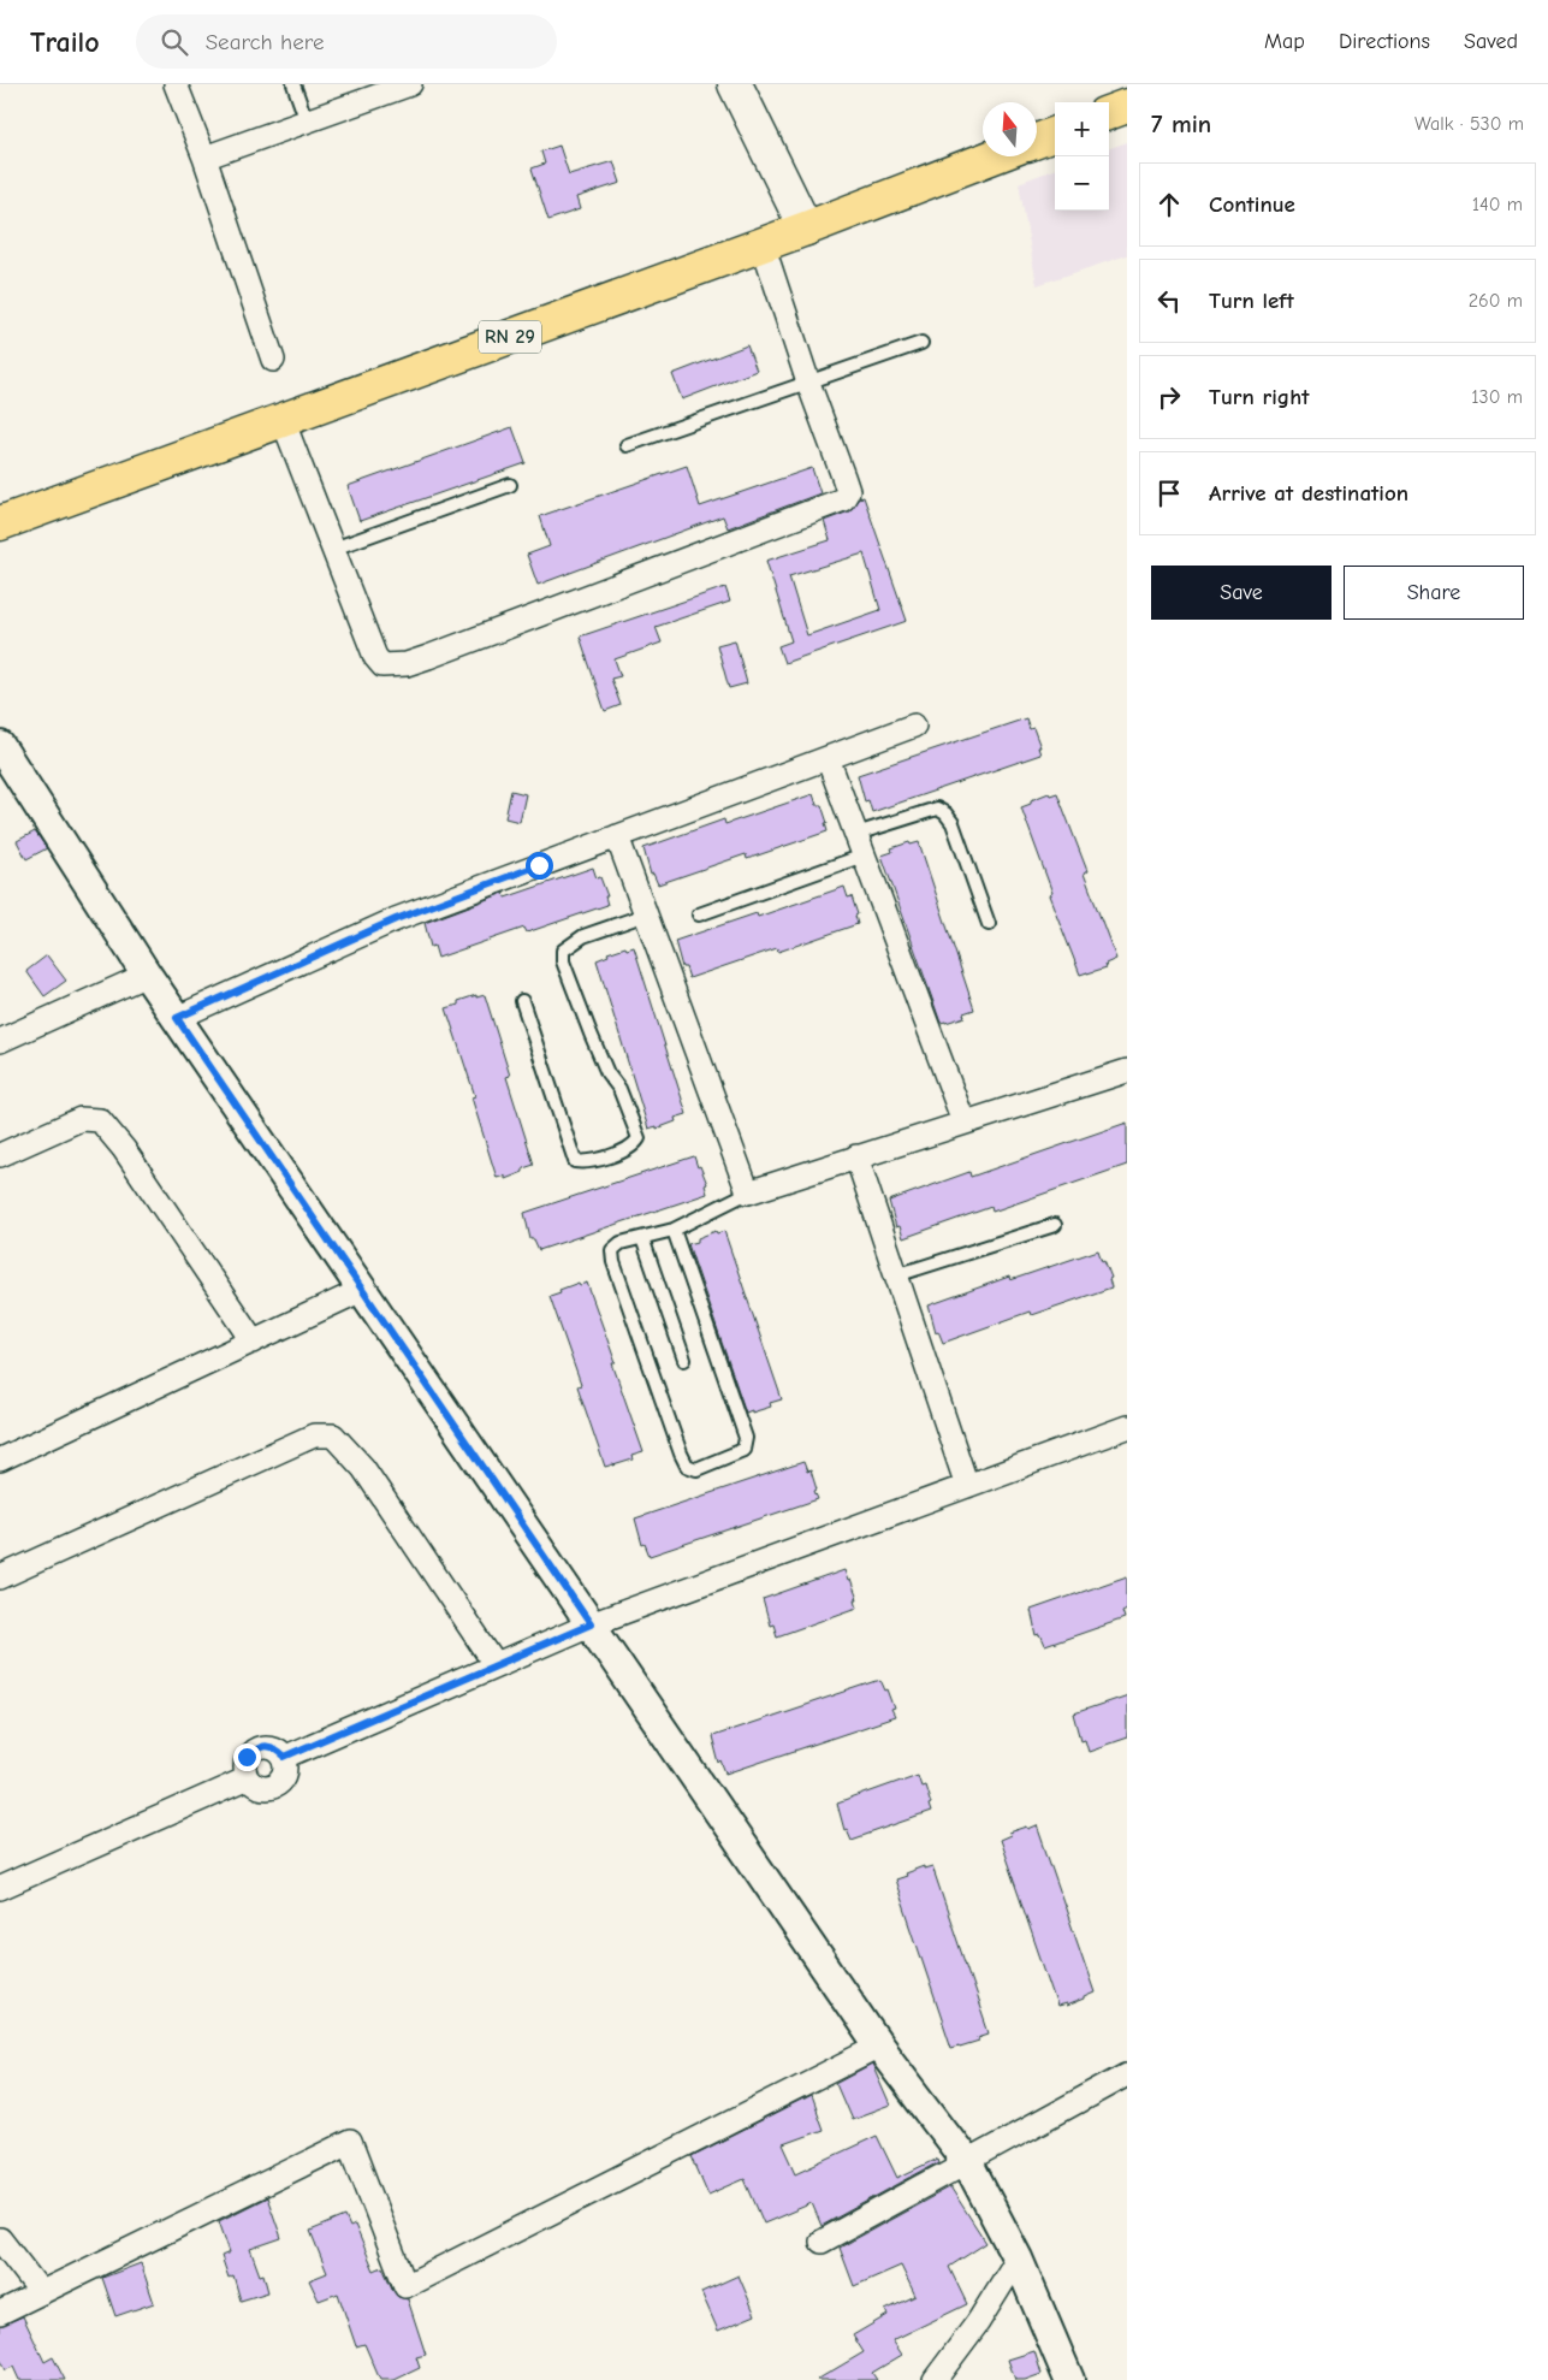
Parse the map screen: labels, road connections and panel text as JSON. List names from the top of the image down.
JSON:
{
  "streets": {
    "main road": ["RN 29"]
  },
  "north": "top",
  "page": {
    "header": "Trailo",
    "search": "Search here",
    "nav": ["Map", "Directions", "Saved"],
    "heading": ["7 min", "Walk · 530 m"],
    "map_buttons": ["+", "−"],
    "list": [
      ["Continue", "140 m"],
      ["Turn left", "260 m"],
      ["Turn right", "130 m"],
      "Arrive at destination"
    ],
    "buttons": ["Save", "Share"]
  }
}
